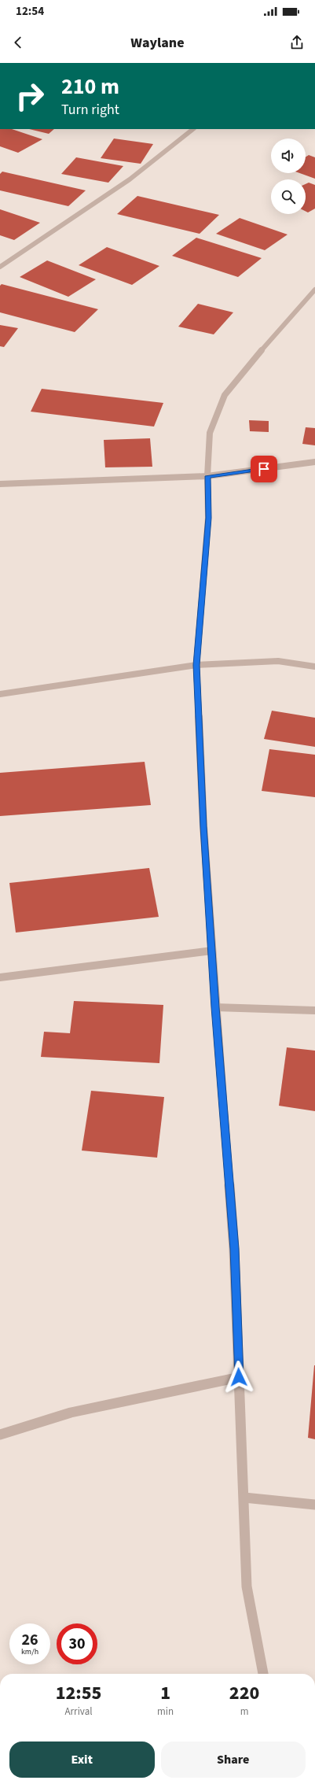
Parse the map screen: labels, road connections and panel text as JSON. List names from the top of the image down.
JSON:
{
  "page": {
    "status": "12:54",
    "header": "Waylane",
    "turn": ["210 m", "Turn right"],
    "speed": "26 km/h",
    "limit": "30",
    "eta": [
      "12:55",
      "Arrival",
      "1",
      "min",
      "220",
      "m"
    ],
    "buttons": ["Exit", "Share"]
  }
}
